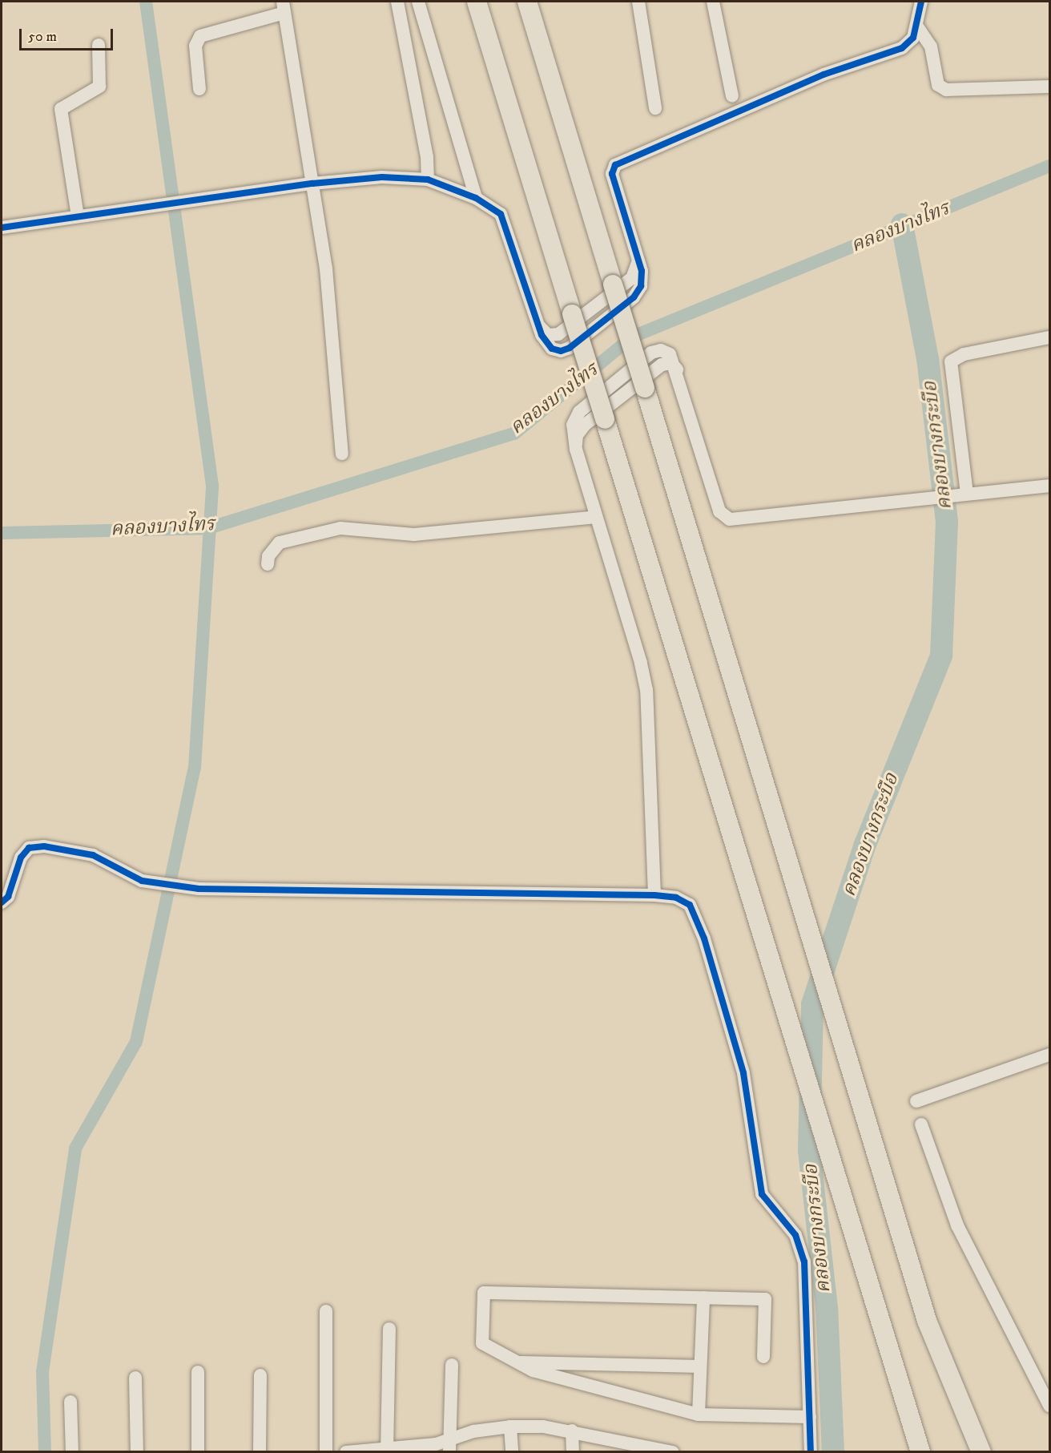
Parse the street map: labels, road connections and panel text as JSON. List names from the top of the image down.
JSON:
{
  "water": ["คลองบางไทร", "คลองบางกระบือ"],
  "scale_bar": "50 m"
}
